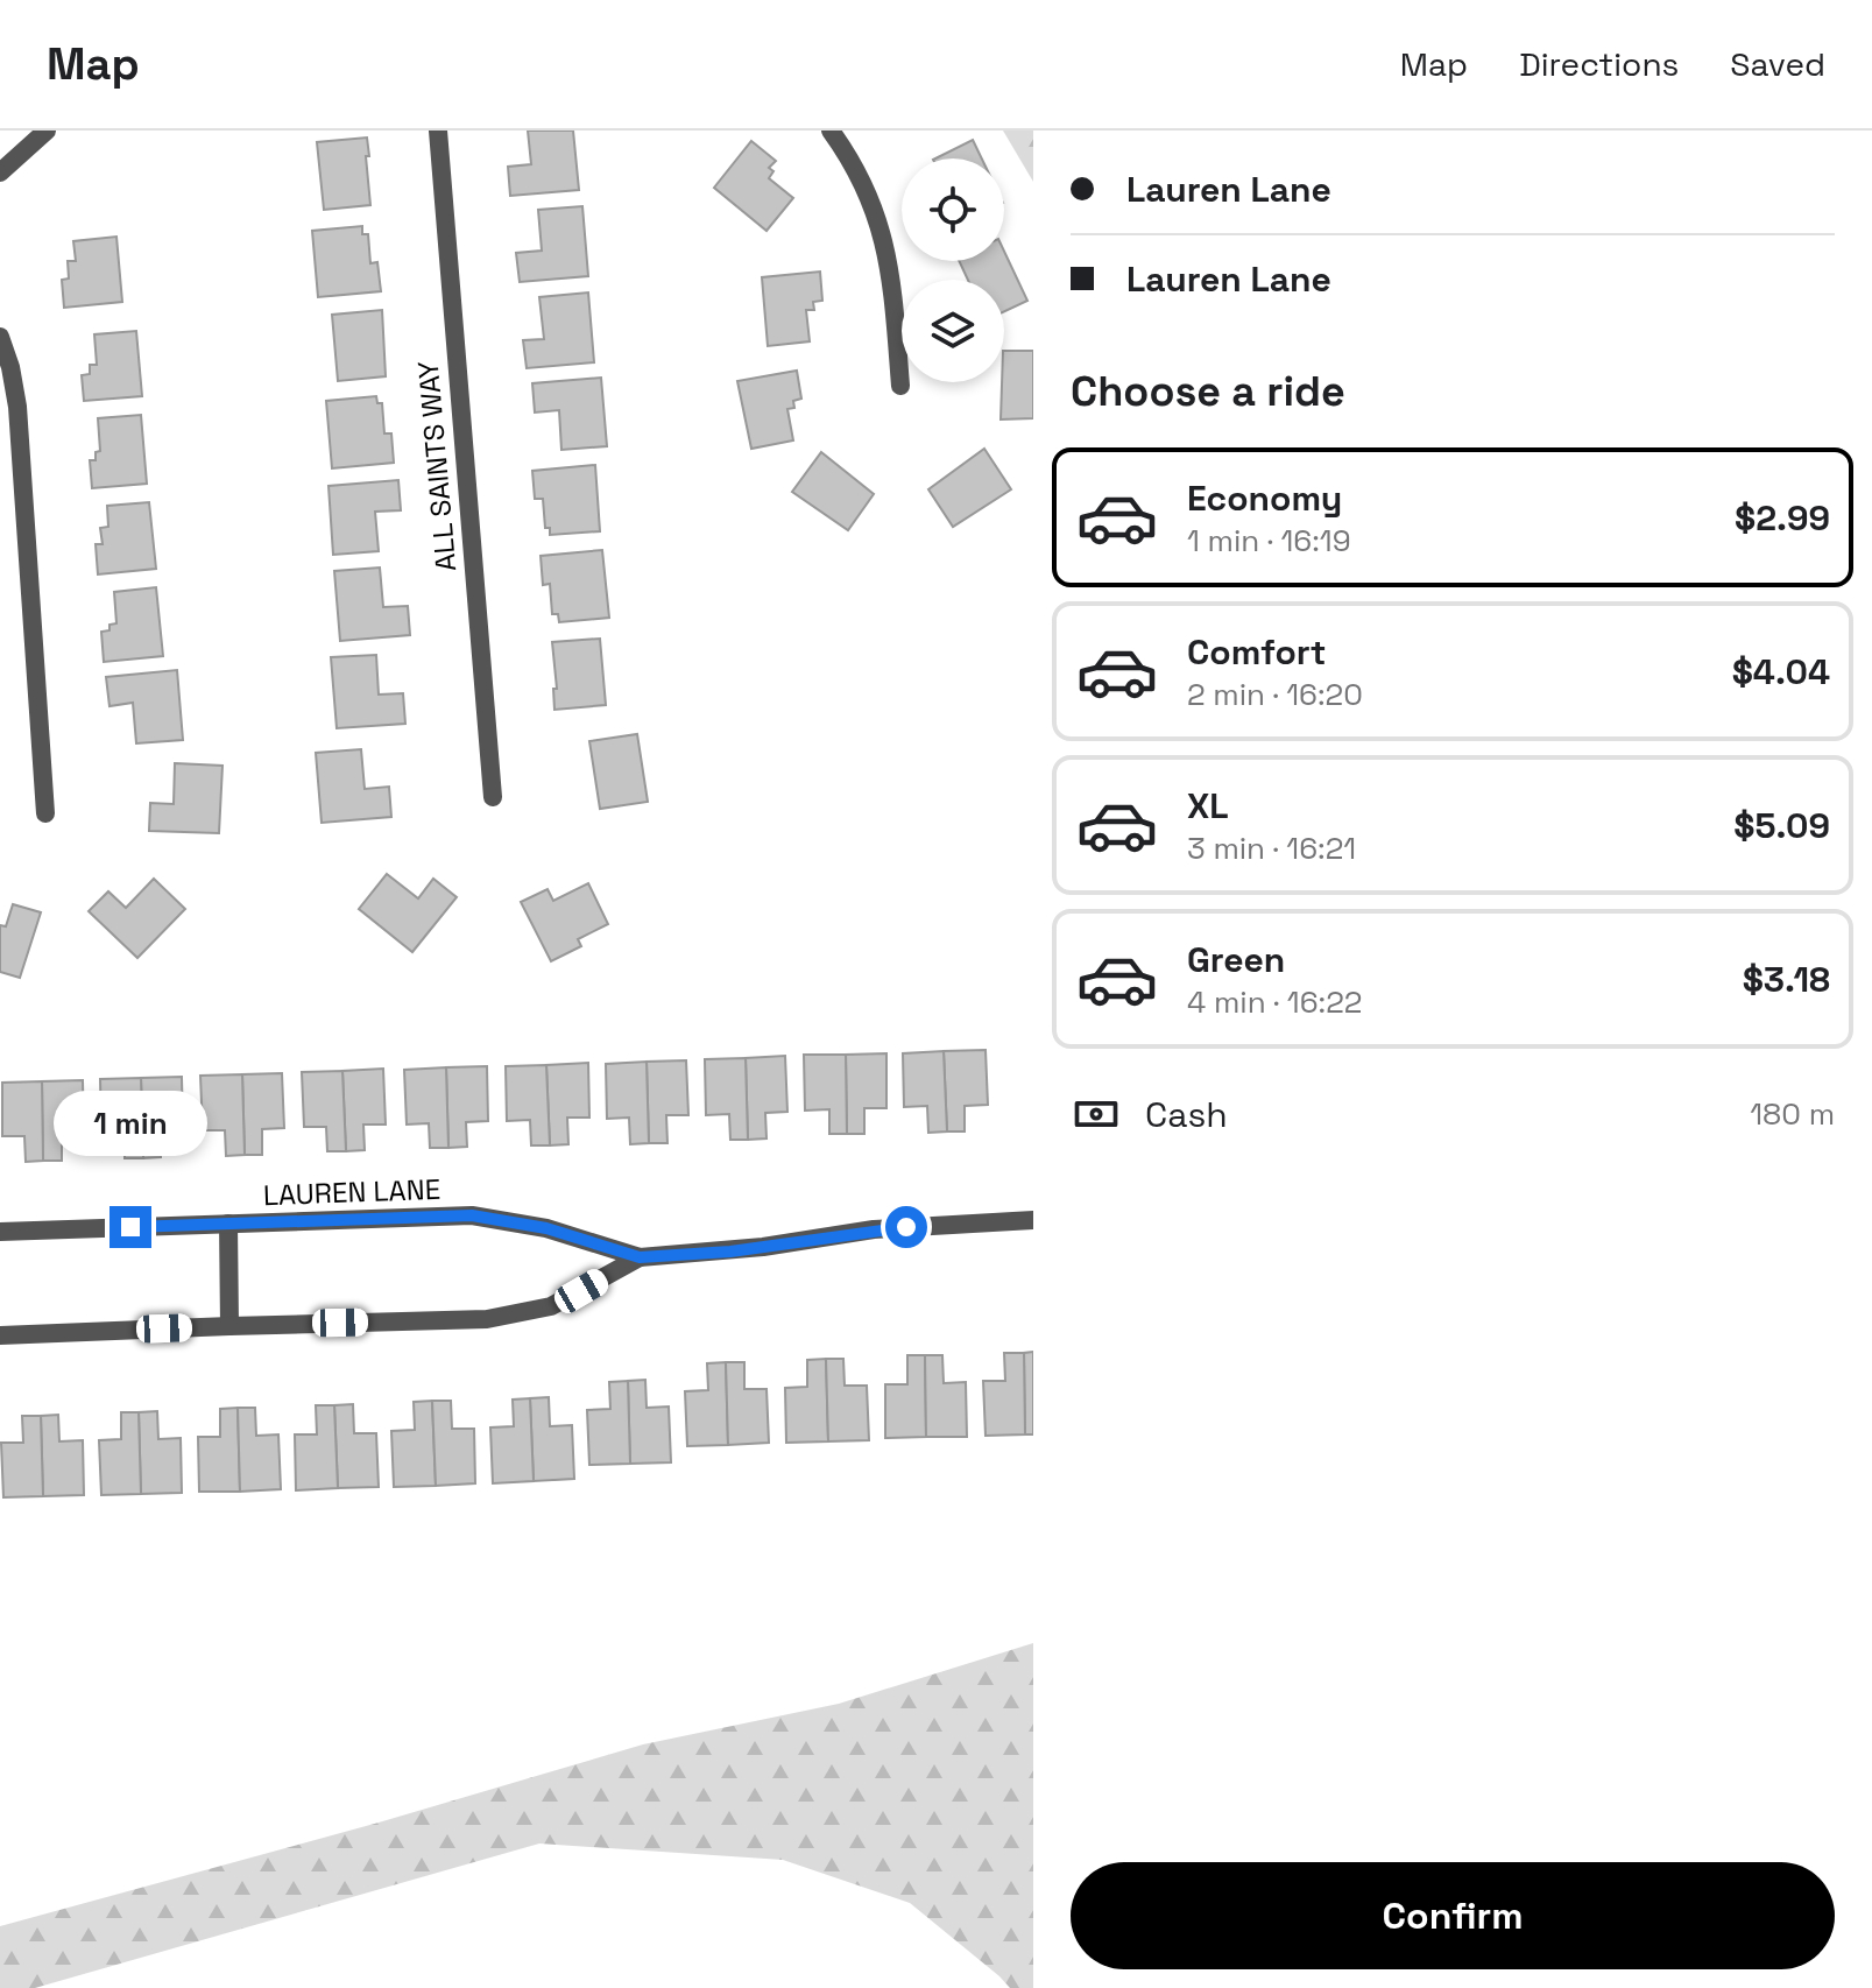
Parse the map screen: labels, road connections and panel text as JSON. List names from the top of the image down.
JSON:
{
  "streets": {
    "street": ["ALL SAINTS WAY", "LAUREN LANE"]
  },
  "page": {
    "header": "Map",
    "nav": ["Map", "Directions", "Saved"],
    "banner": ["Lauren Lane", "Lauren Lane"],
    "heading": "Choose a ride",
    "list": [
      {
        "name": "Economy",
        "note": "1 min · 16:19",
        "value": "$2.99"
      },
      {
        "name": "Comfort",
        "note": "2 min · 16:20",
        "value": "$4.04"
      },
      {
        "name": "XL",
        "note": "3 min · 16:21",
        "value": "$5.09"
      },
      {
        "name": "Green",
        "note": "4 min · 16:22",
        "value": "$3.18"
      }
    ],
    "pay": ["Cash", "180 m"],
    "bubble": "1 min",
    "buttons": "Confirm"
  }
}
